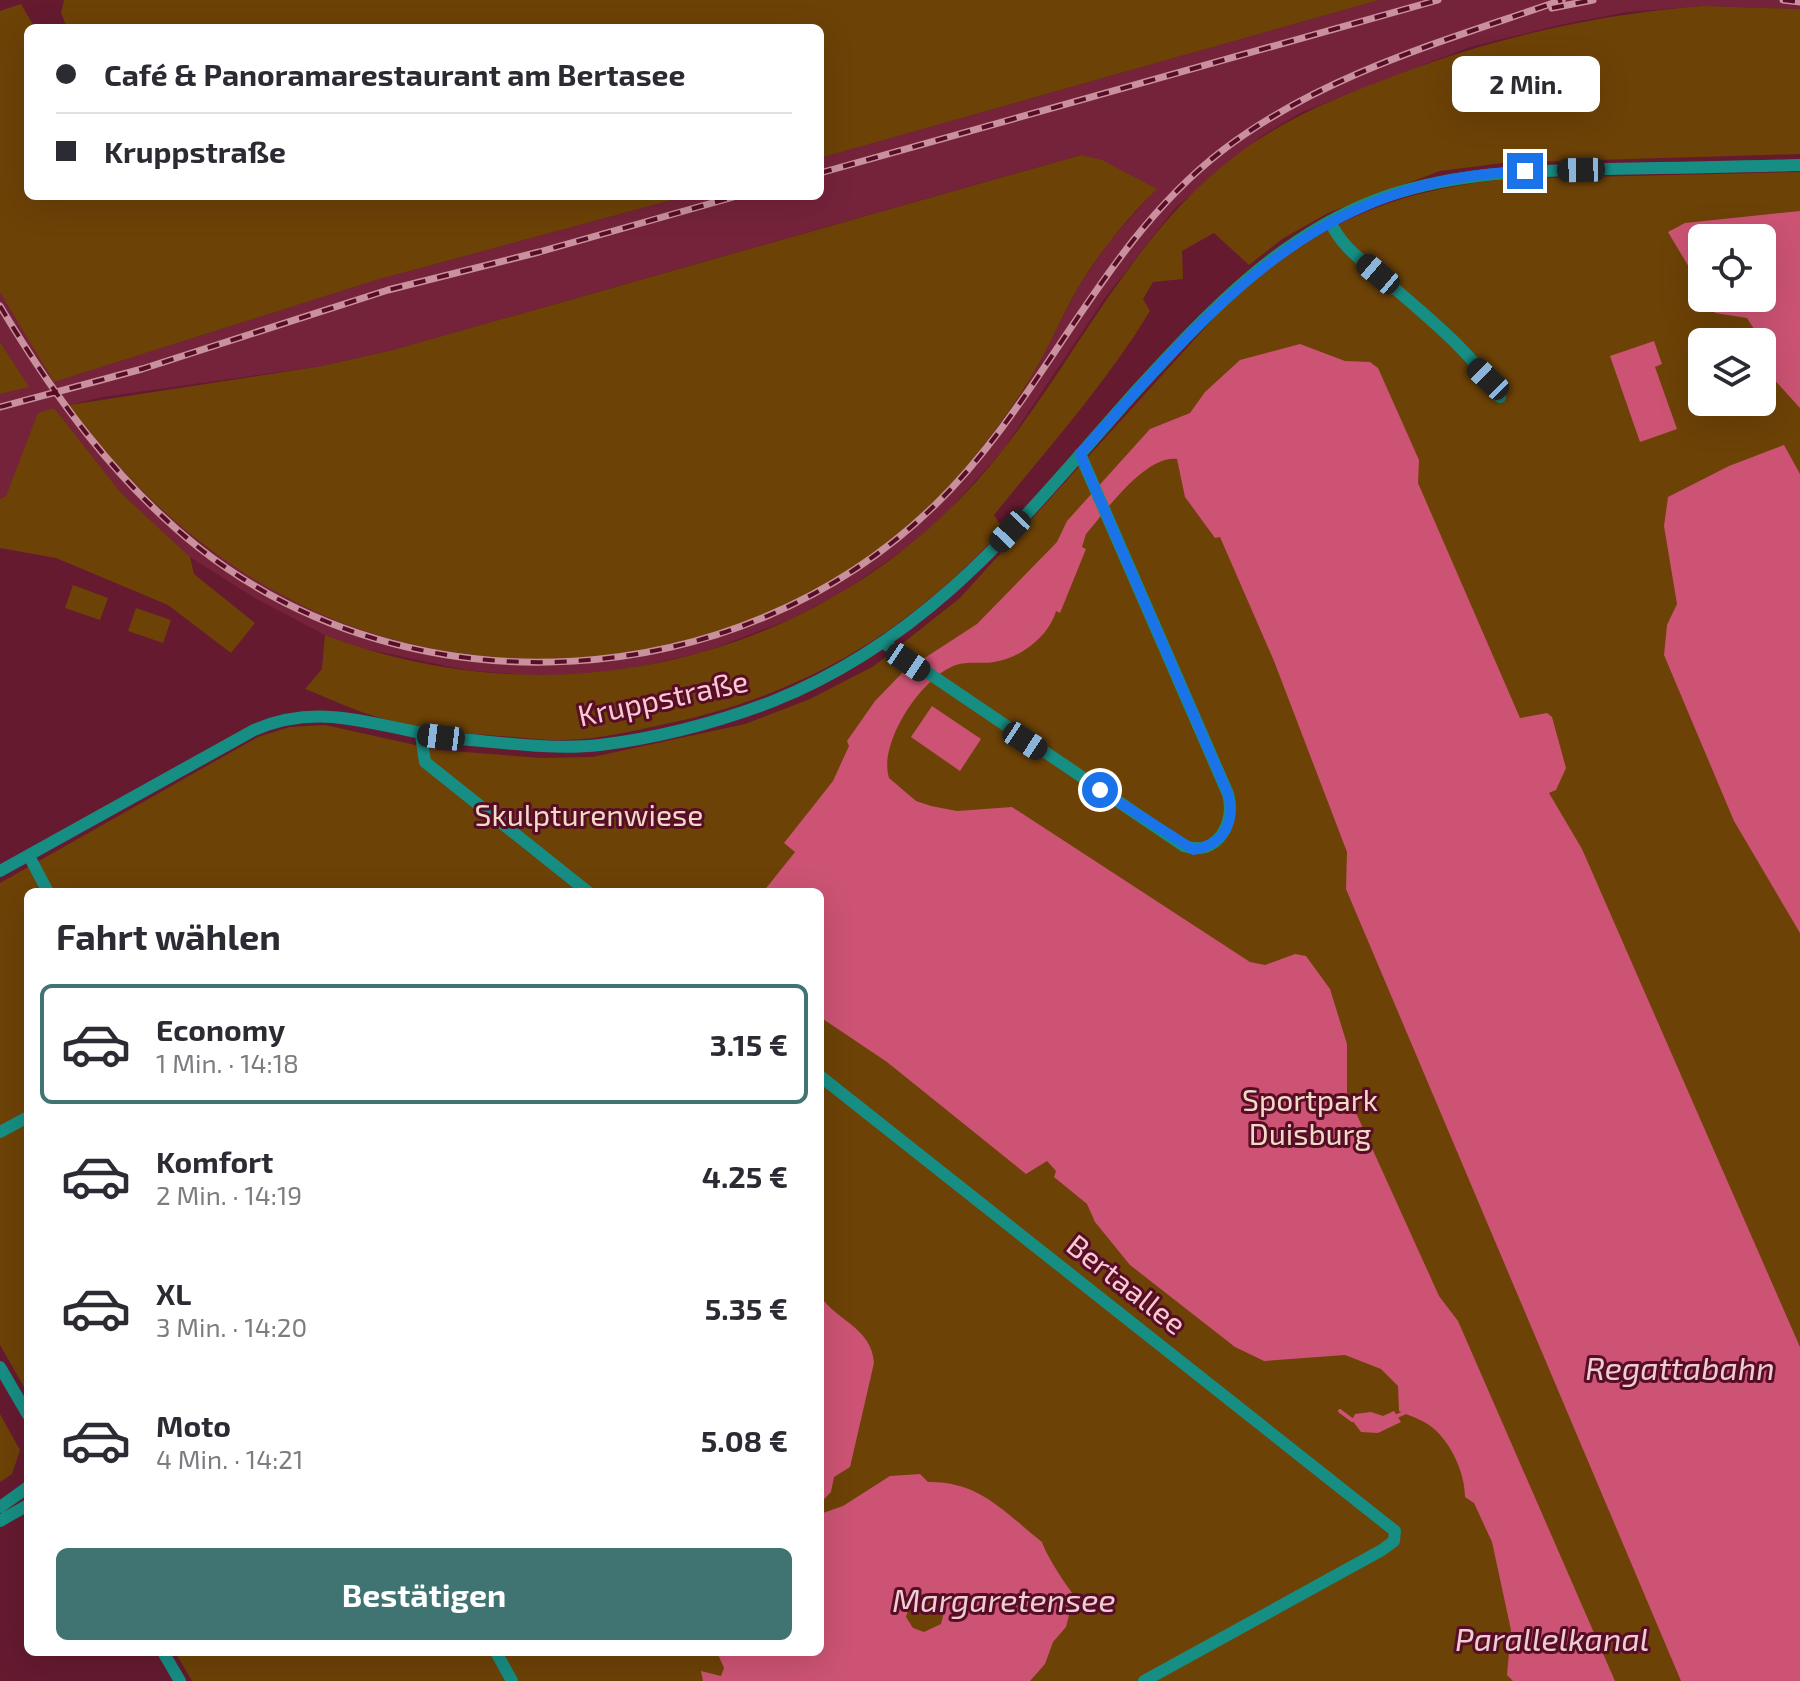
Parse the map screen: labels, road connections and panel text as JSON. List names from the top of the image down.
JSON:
{
  "streets": {
    "street": ["Kruppstraße", "Bertaallee"]
  },
  "water": ["Regattabahn", "Margaretensee", "Parallelkanal"],
  "parks": ["Skulpturenwiese", "Sportpark Duisburg"],
  "page": {
    "banner": ["Café & Panoramarestaurant am Bertasee", "Kruppstraße"],
    "bubble": "2 Min.",
    "heading": "Fahrt wählen",
    "list": [
      {
        "name": "Economy",
        "note": "1 Min. · 14:18",
        "value": "3.15 €"
      },
      {
        "name": "Komfort",
        "note": "2 Min. · 14:19",
        "value": "4.25 €"
      },
      {
        "name": "XL",
        "note": "3 Min. · 14:20",
        "value": "5.35 €"
      },
      {
        "name": "Moto",
        "note": "4 Min. · 14:21",
        "value": "5.08 €"
      }
    ],
    "buttons": "Bestätigen"
  }
}
